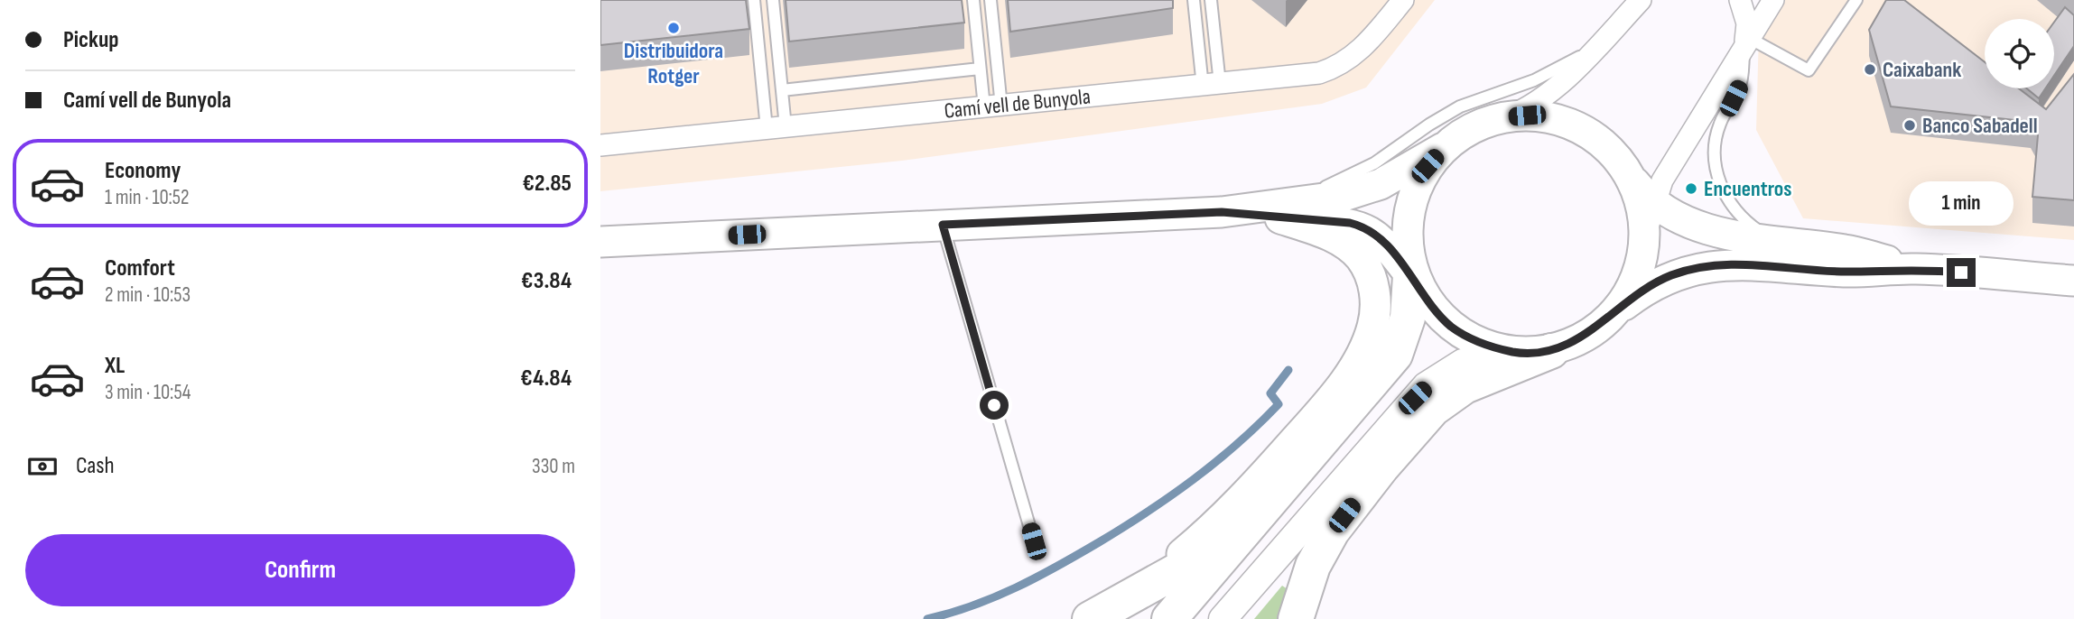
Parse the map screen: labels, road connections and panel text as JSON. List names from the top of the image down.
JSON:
{
  "streets": {
    "street": ["Camí vell de Bunyola"]
  },
  "places": [
    "Distribuidora Rotger",
    "Caixabank",
    "Banco Sabadell",
    "Encuentros"
  ],
  "page": {
    "banner": ["Pickup", "Camí vell de Bunyola"],
    "list": [
      {
        "name": "Economy",
        "note": "1 min · 10:52",
        "value": "€2.85"
      },
      {
        "name": "Comfort",
        "note": "2 min · 10:53",
        "value": "€3.84"
      },
      {
        "name": "XL",
        "note": "3 min · 10:54",
        "value": "€4.84"
      }
    ],
    "bubble": "1 min",
    "pay": ["Cash", "330 m"],
    "buttons": "Confirm"
  }
}
